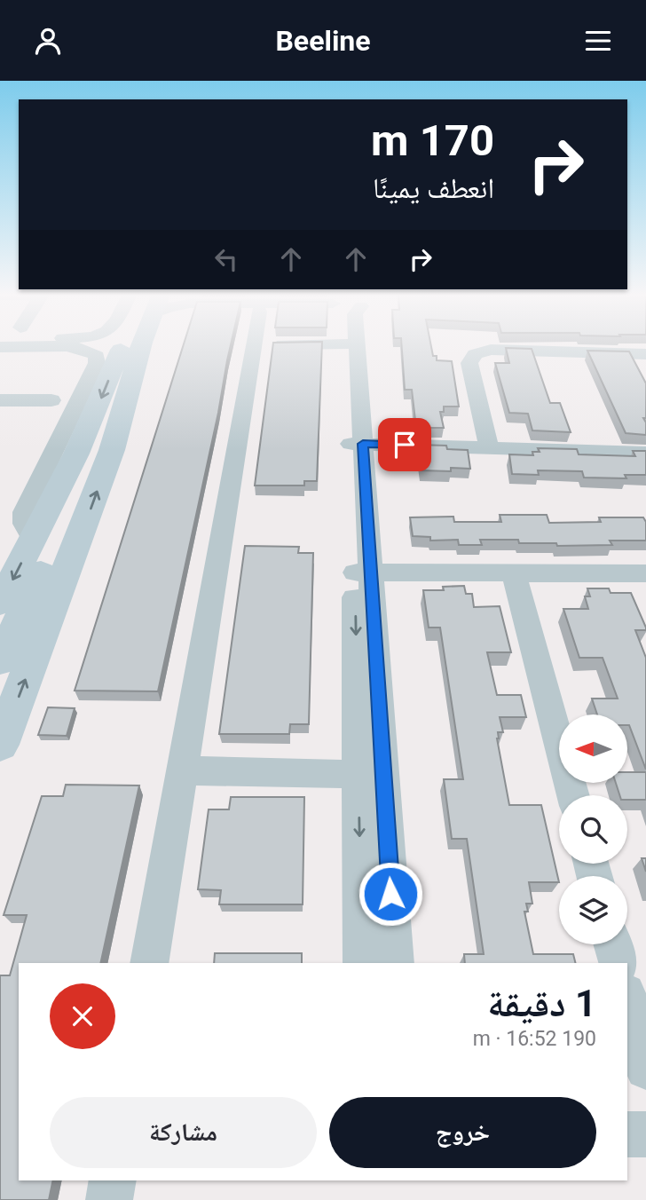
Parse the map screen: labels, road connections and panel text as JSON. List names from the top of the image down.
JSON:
{
  "north": "left",
  "page": {
    "header": "Beeline",
    "turn": ["170 m", "انعطف يمينًا"],
    "heading": ["1 دقيقة", "190 m · 16:52"],
    "buttons": ["خروج", "مشاركة"]
  }
}
